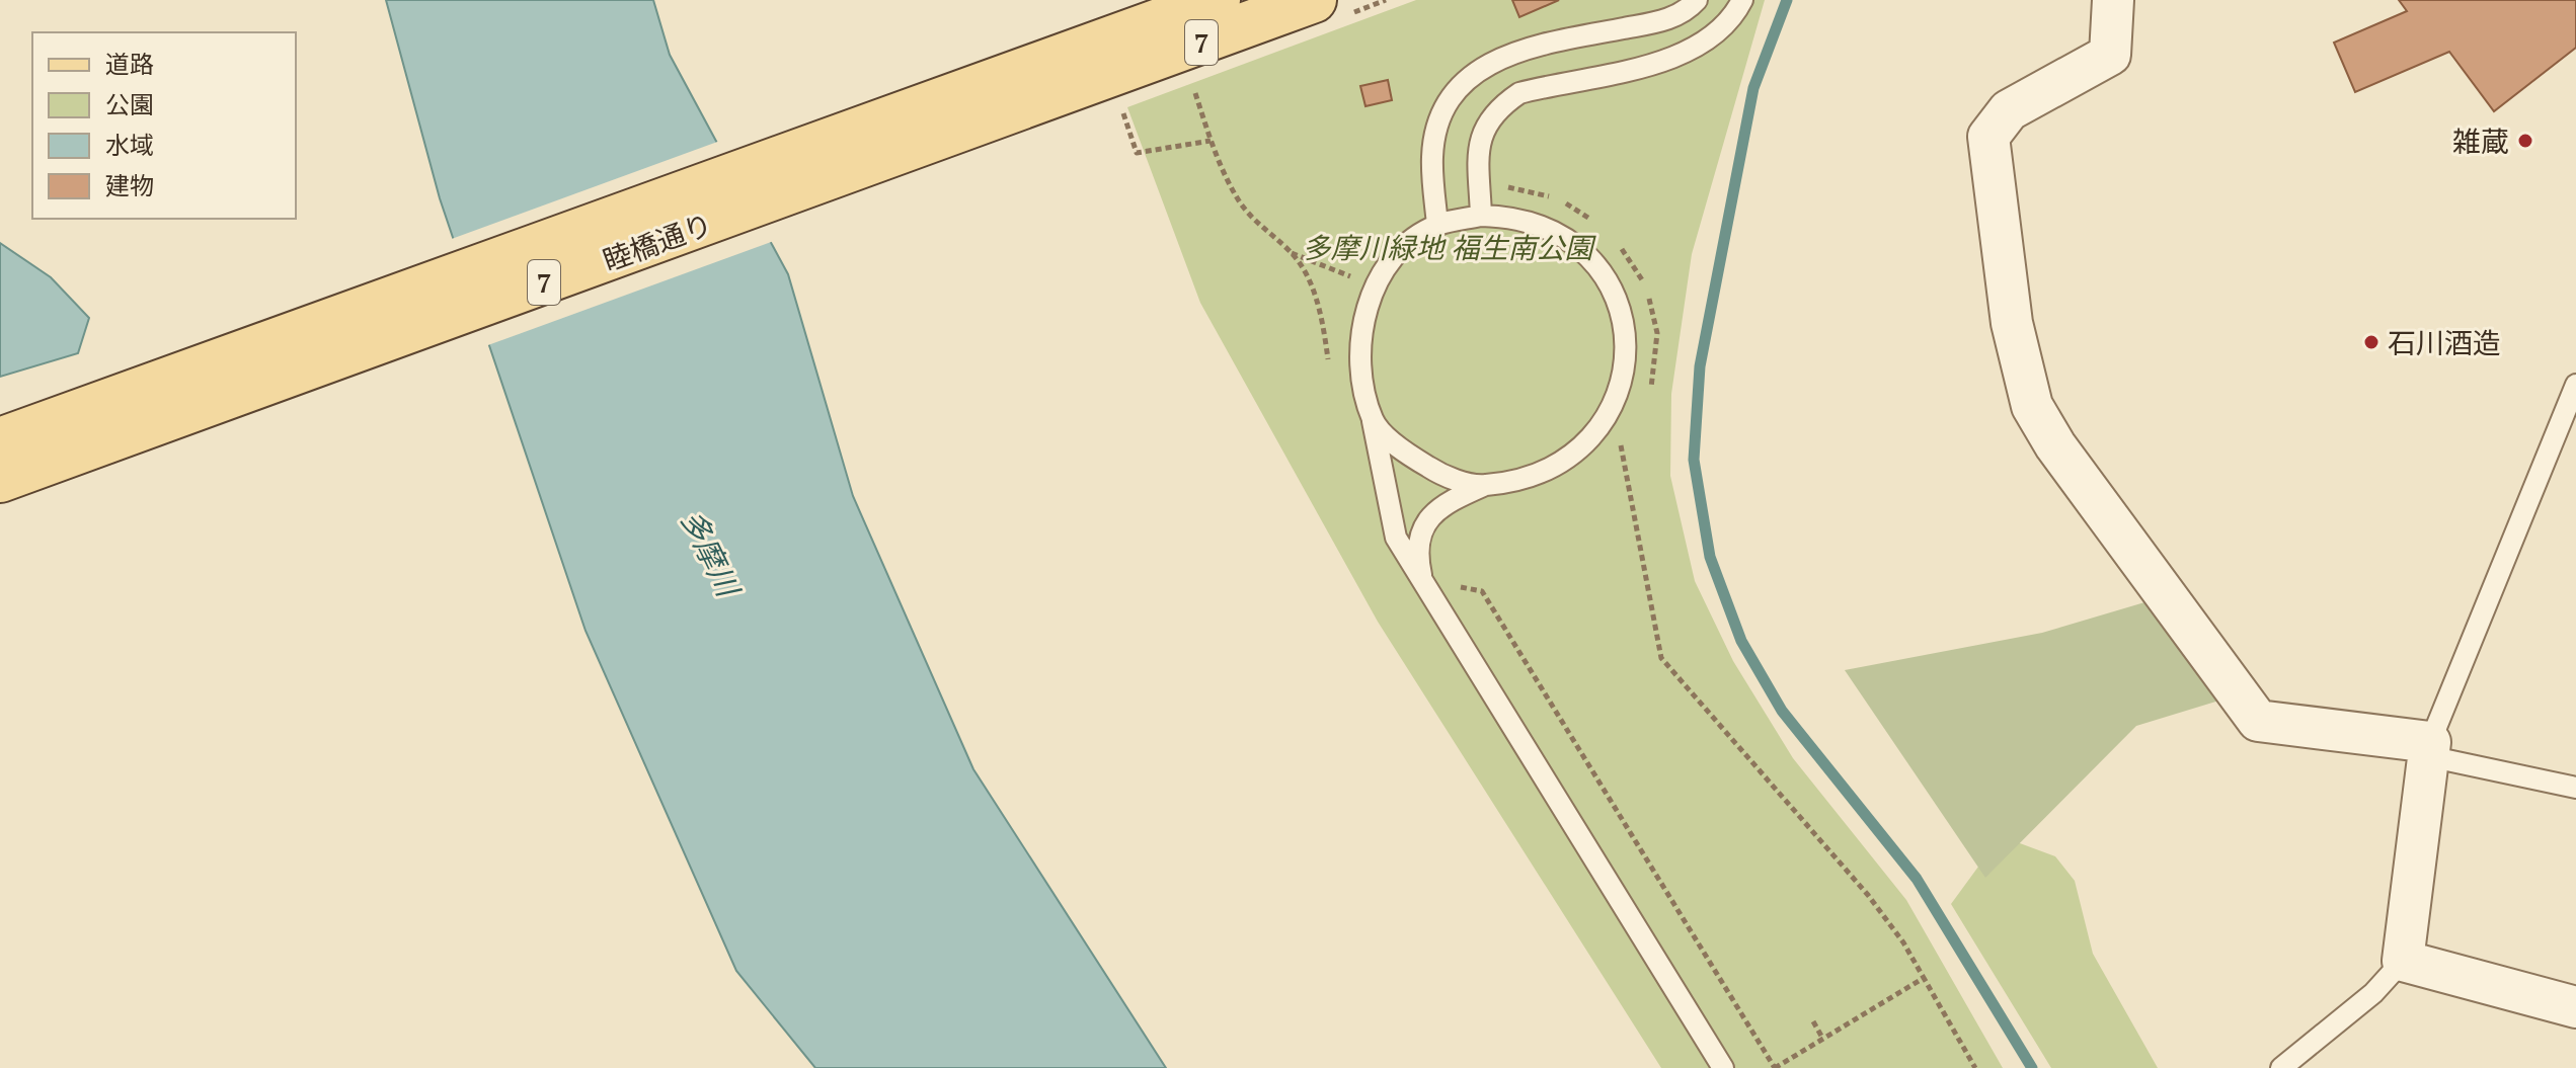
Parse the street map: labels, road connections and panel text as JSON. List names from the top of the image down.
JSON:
{
  "streets": {
    "main road": ["7", "睦橋通り"]
  },
  "water": ["多摩川"],
  "parks": ["多摩川緑地 福生南公園"],
  "places": ["雑蔵", "石川酒造"],
  "legend": [
    "道路",
    "公園",
    "水域",
    "建物"
  ]
}
